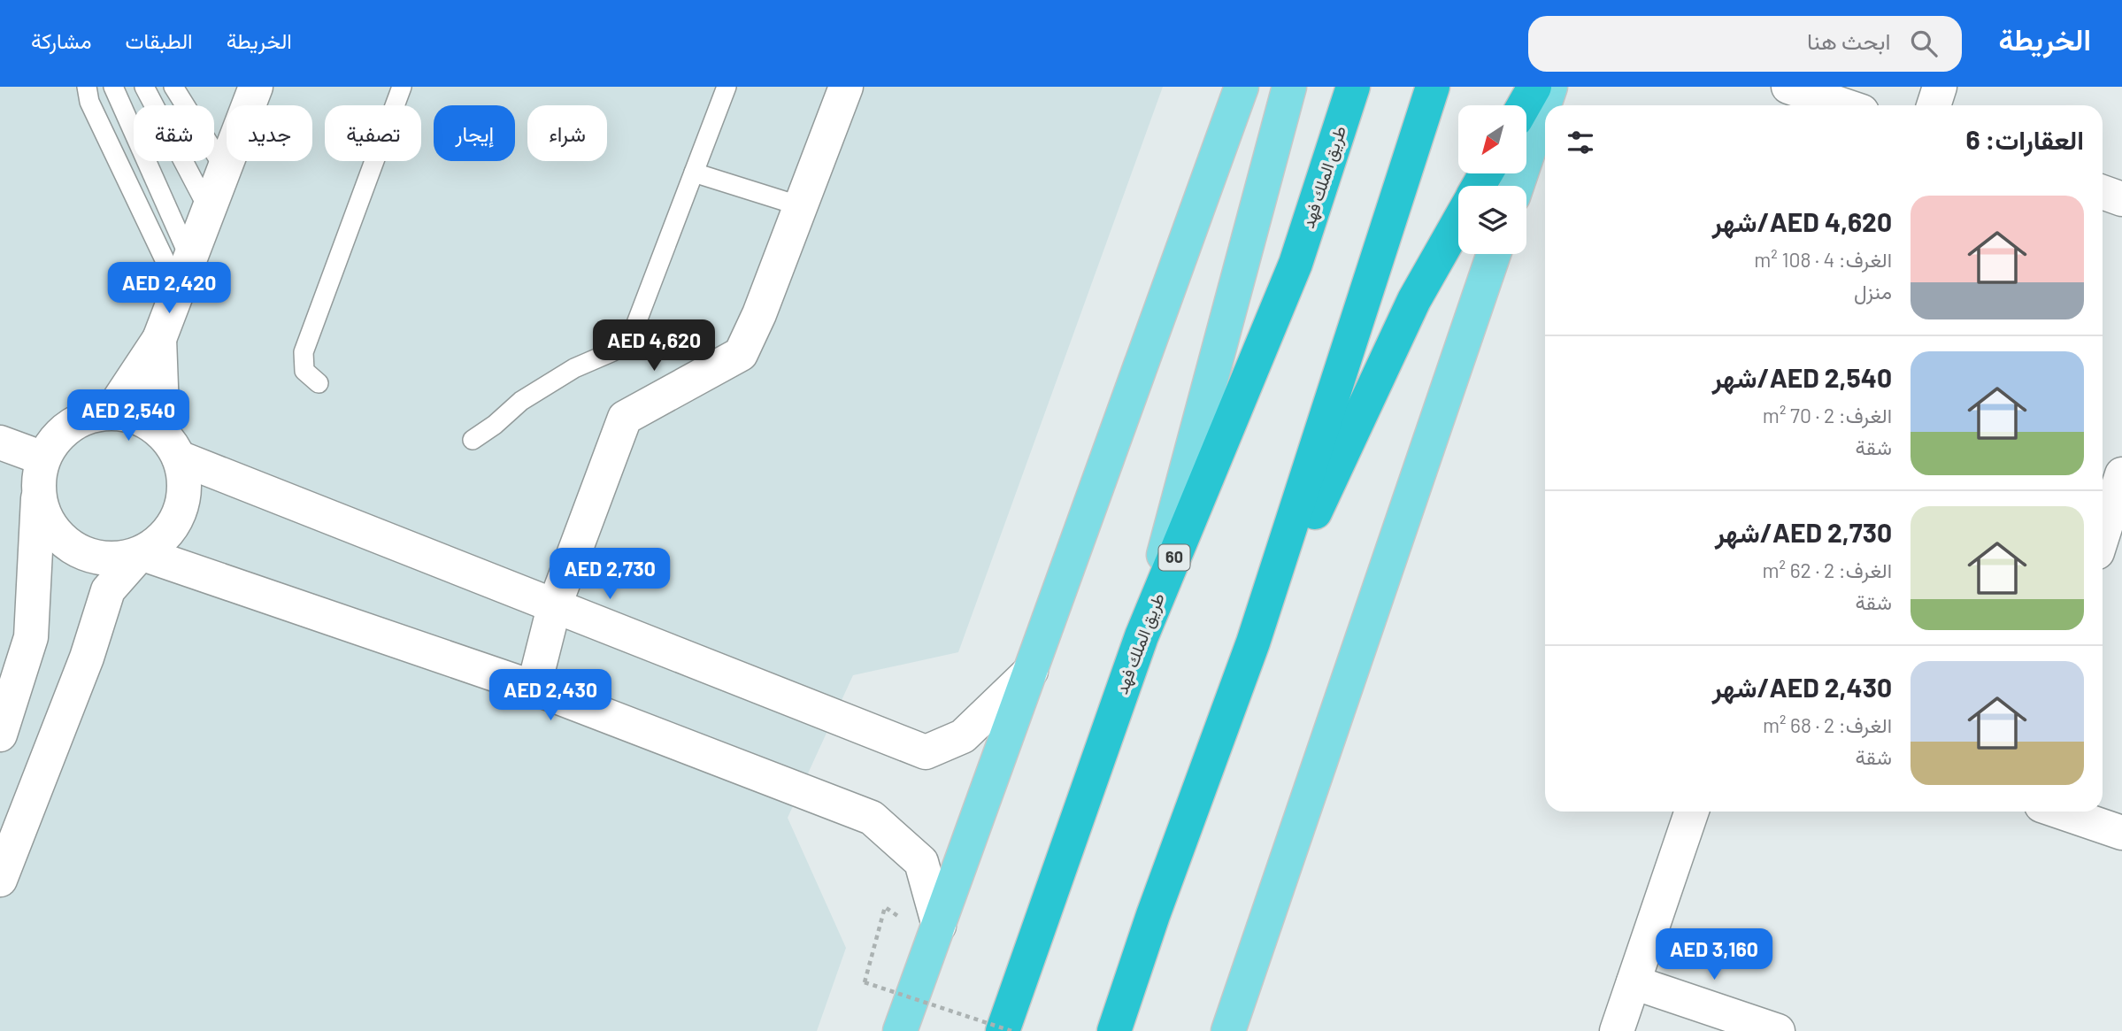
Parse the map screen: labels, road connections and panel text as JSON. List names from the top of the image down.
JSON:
{
  "streets": {
    "highway": ["طريق الملك فهد", "60"]
  },
  "north": "bottom left",
  "page": {
    "header": "الخريطة",
    "search": "ابحث هنا",
    "nav": ["الخريطة", "الطبقات", "مشاركة"],
    "chip": [
      "شراء",
      "إيجار",
      "تصفية",
      "جديد",
      "شقة"
    ],
    "heading": "العقارات: 6",
    "list": [
      {
        "name": "AED 4,620/شهر",
        "note": "الغرف: 4 · 108 m² · منزل"
      },
      {
        "name": "AED 2,540/شهر",
        "note": "الغرف: 2 · 70 m² · شقة"
      },
      {
        "name": "AED 2,730/شهر",
        "note": "الغرف: 2 · 62 m² · شقة"
      },
      {
        "name": "AED 2,430/شهر",
        "note": "الغرف: 2 · 68 m² · شقة"
      }
    ],
    "price": [
      "AED 2,420",
      "AED 4,620",
      "AED 2,540",
      "AED 2,730",
      "AED 2,430",
      "AED 3,160"
    ]
  }
}
